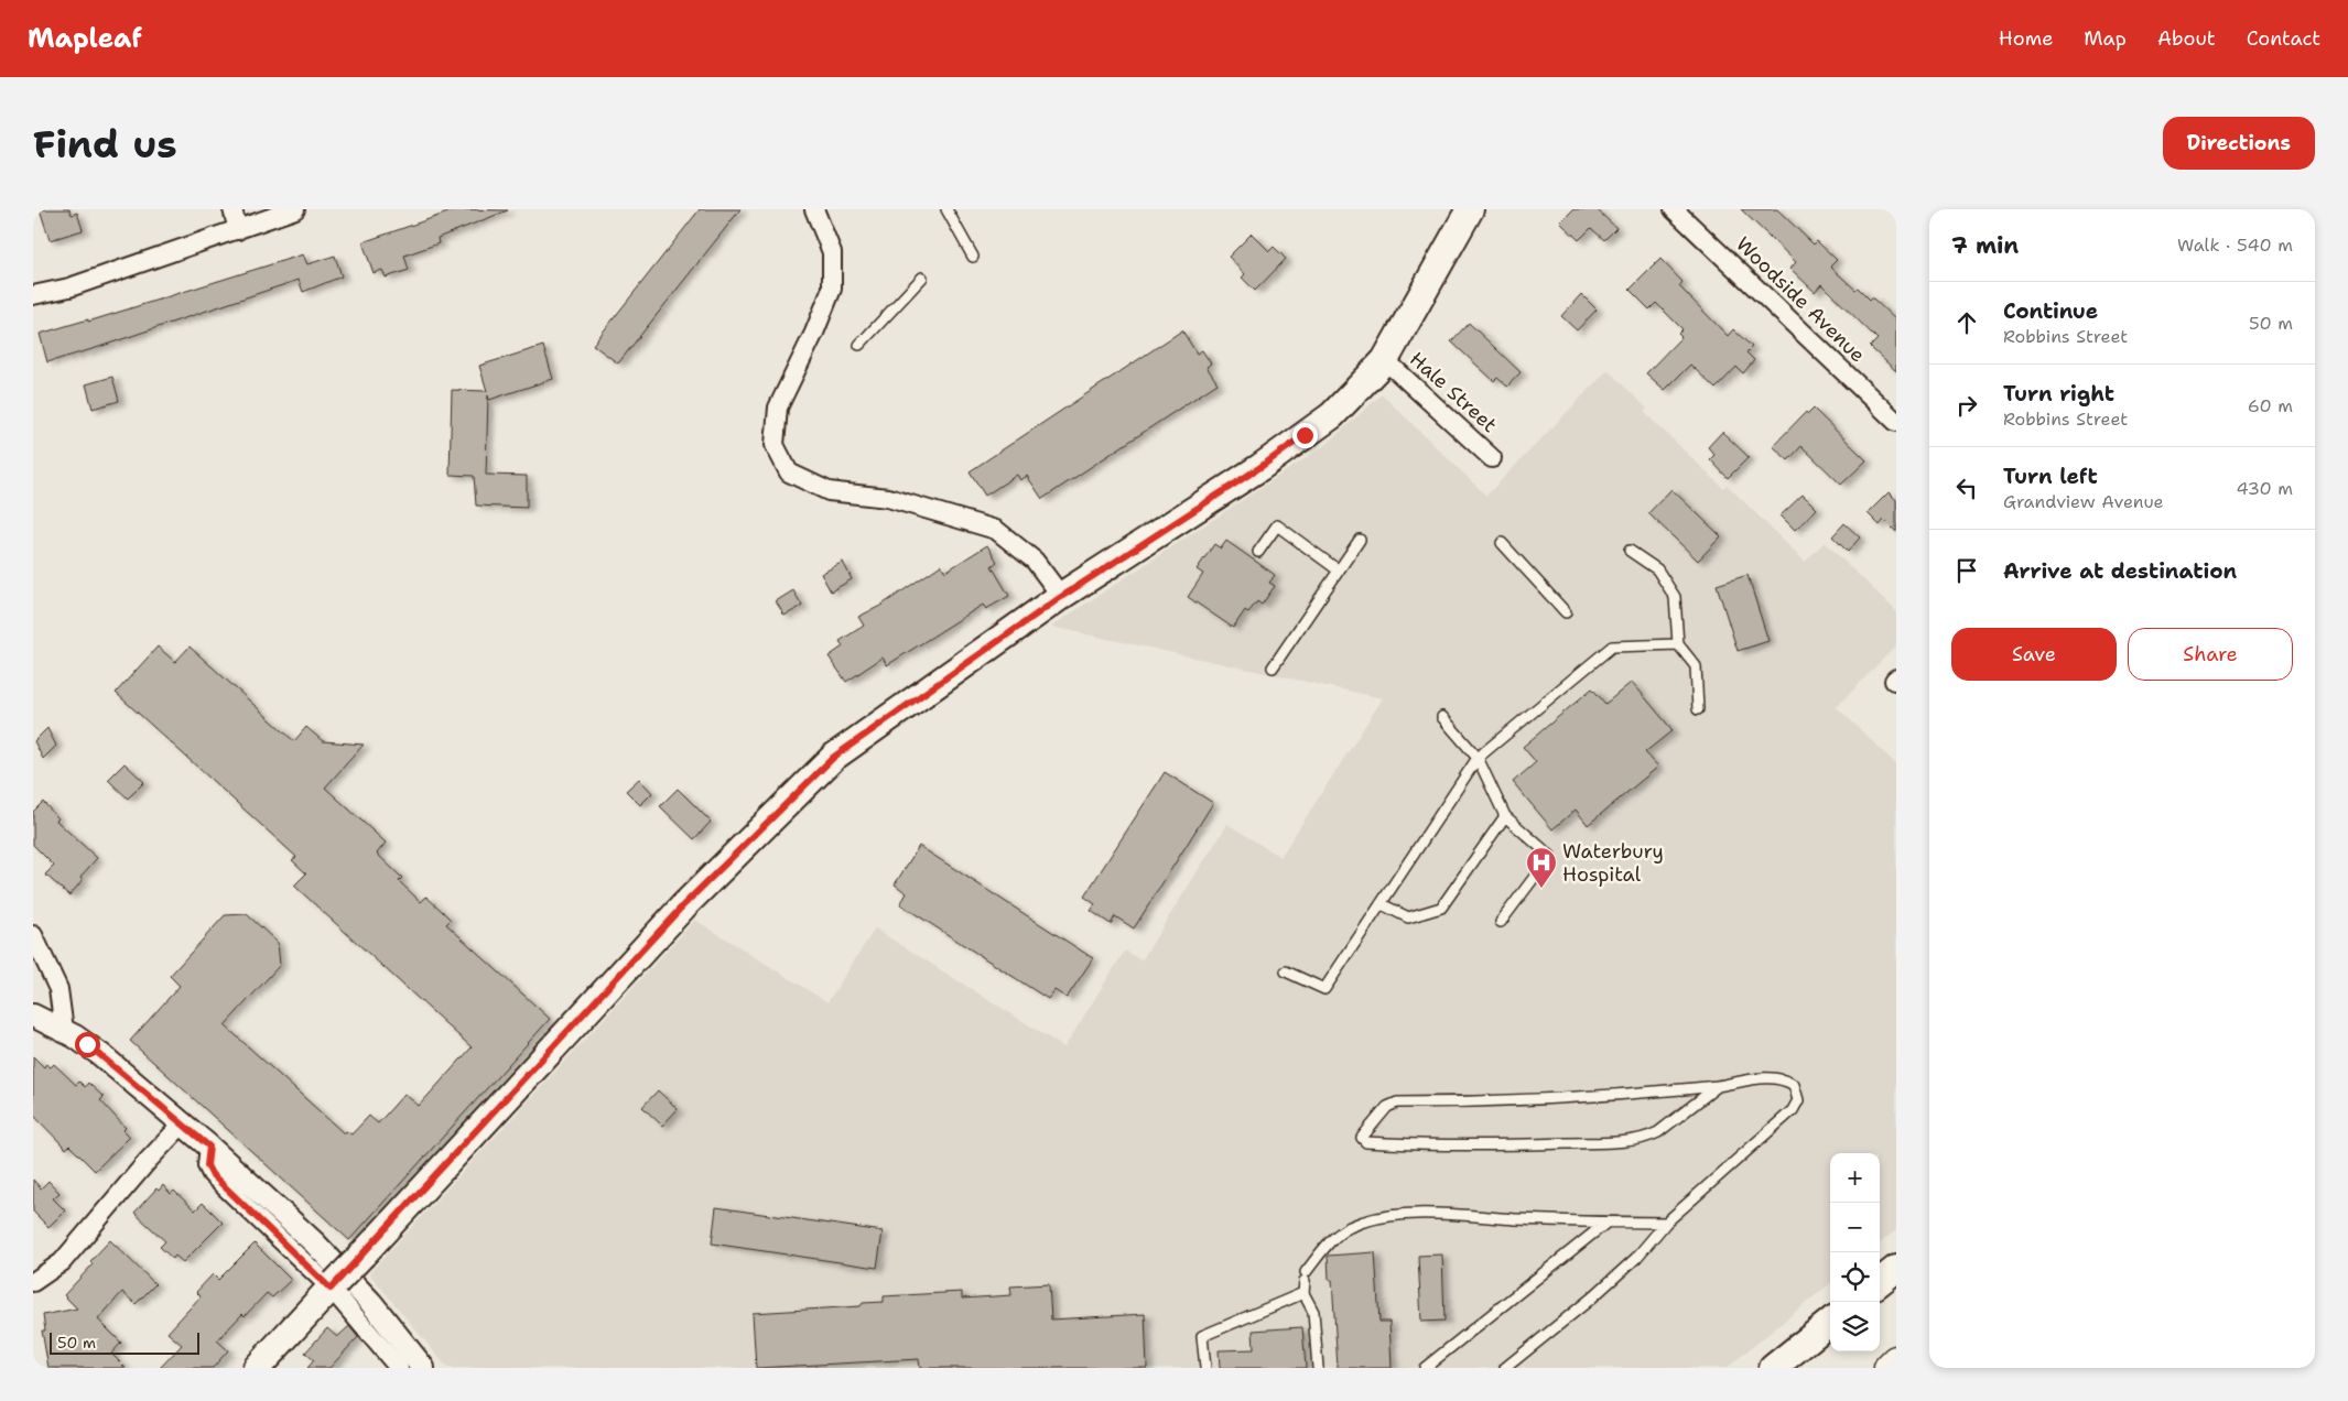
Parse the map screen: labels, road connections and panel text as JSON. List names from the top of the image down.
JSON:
{
  "streets": {
    "street": ["Woodside Avenue", "Hale Street"]
  },
  "places": {
    "hospital": ["Waterbury Hospital"]
  },
  "scale_bar": "50 m",
  "page": {
    "header": "Mapleaf",
    "nav": [
      "Home",
      "Map",
      "About",
      "Contact"
    ],
    "buttons": [
      "Directions",
      ["Save", "Share"]
    ],
    "title": "Find us",
    "heading": ["7 min", "Walk · 540 m"],
    "list": [
      ["Continue", "Robbins Street", "50 m"],
      ["Turn right", "Robbins Street", "60 m"],
      ["Turn left", "Grandview Avenue", "430 m"],
      "Arrive at destination"
    ],
    "map_buttons": ["+", "−"],
    "scale": "50 m"
  }
}
